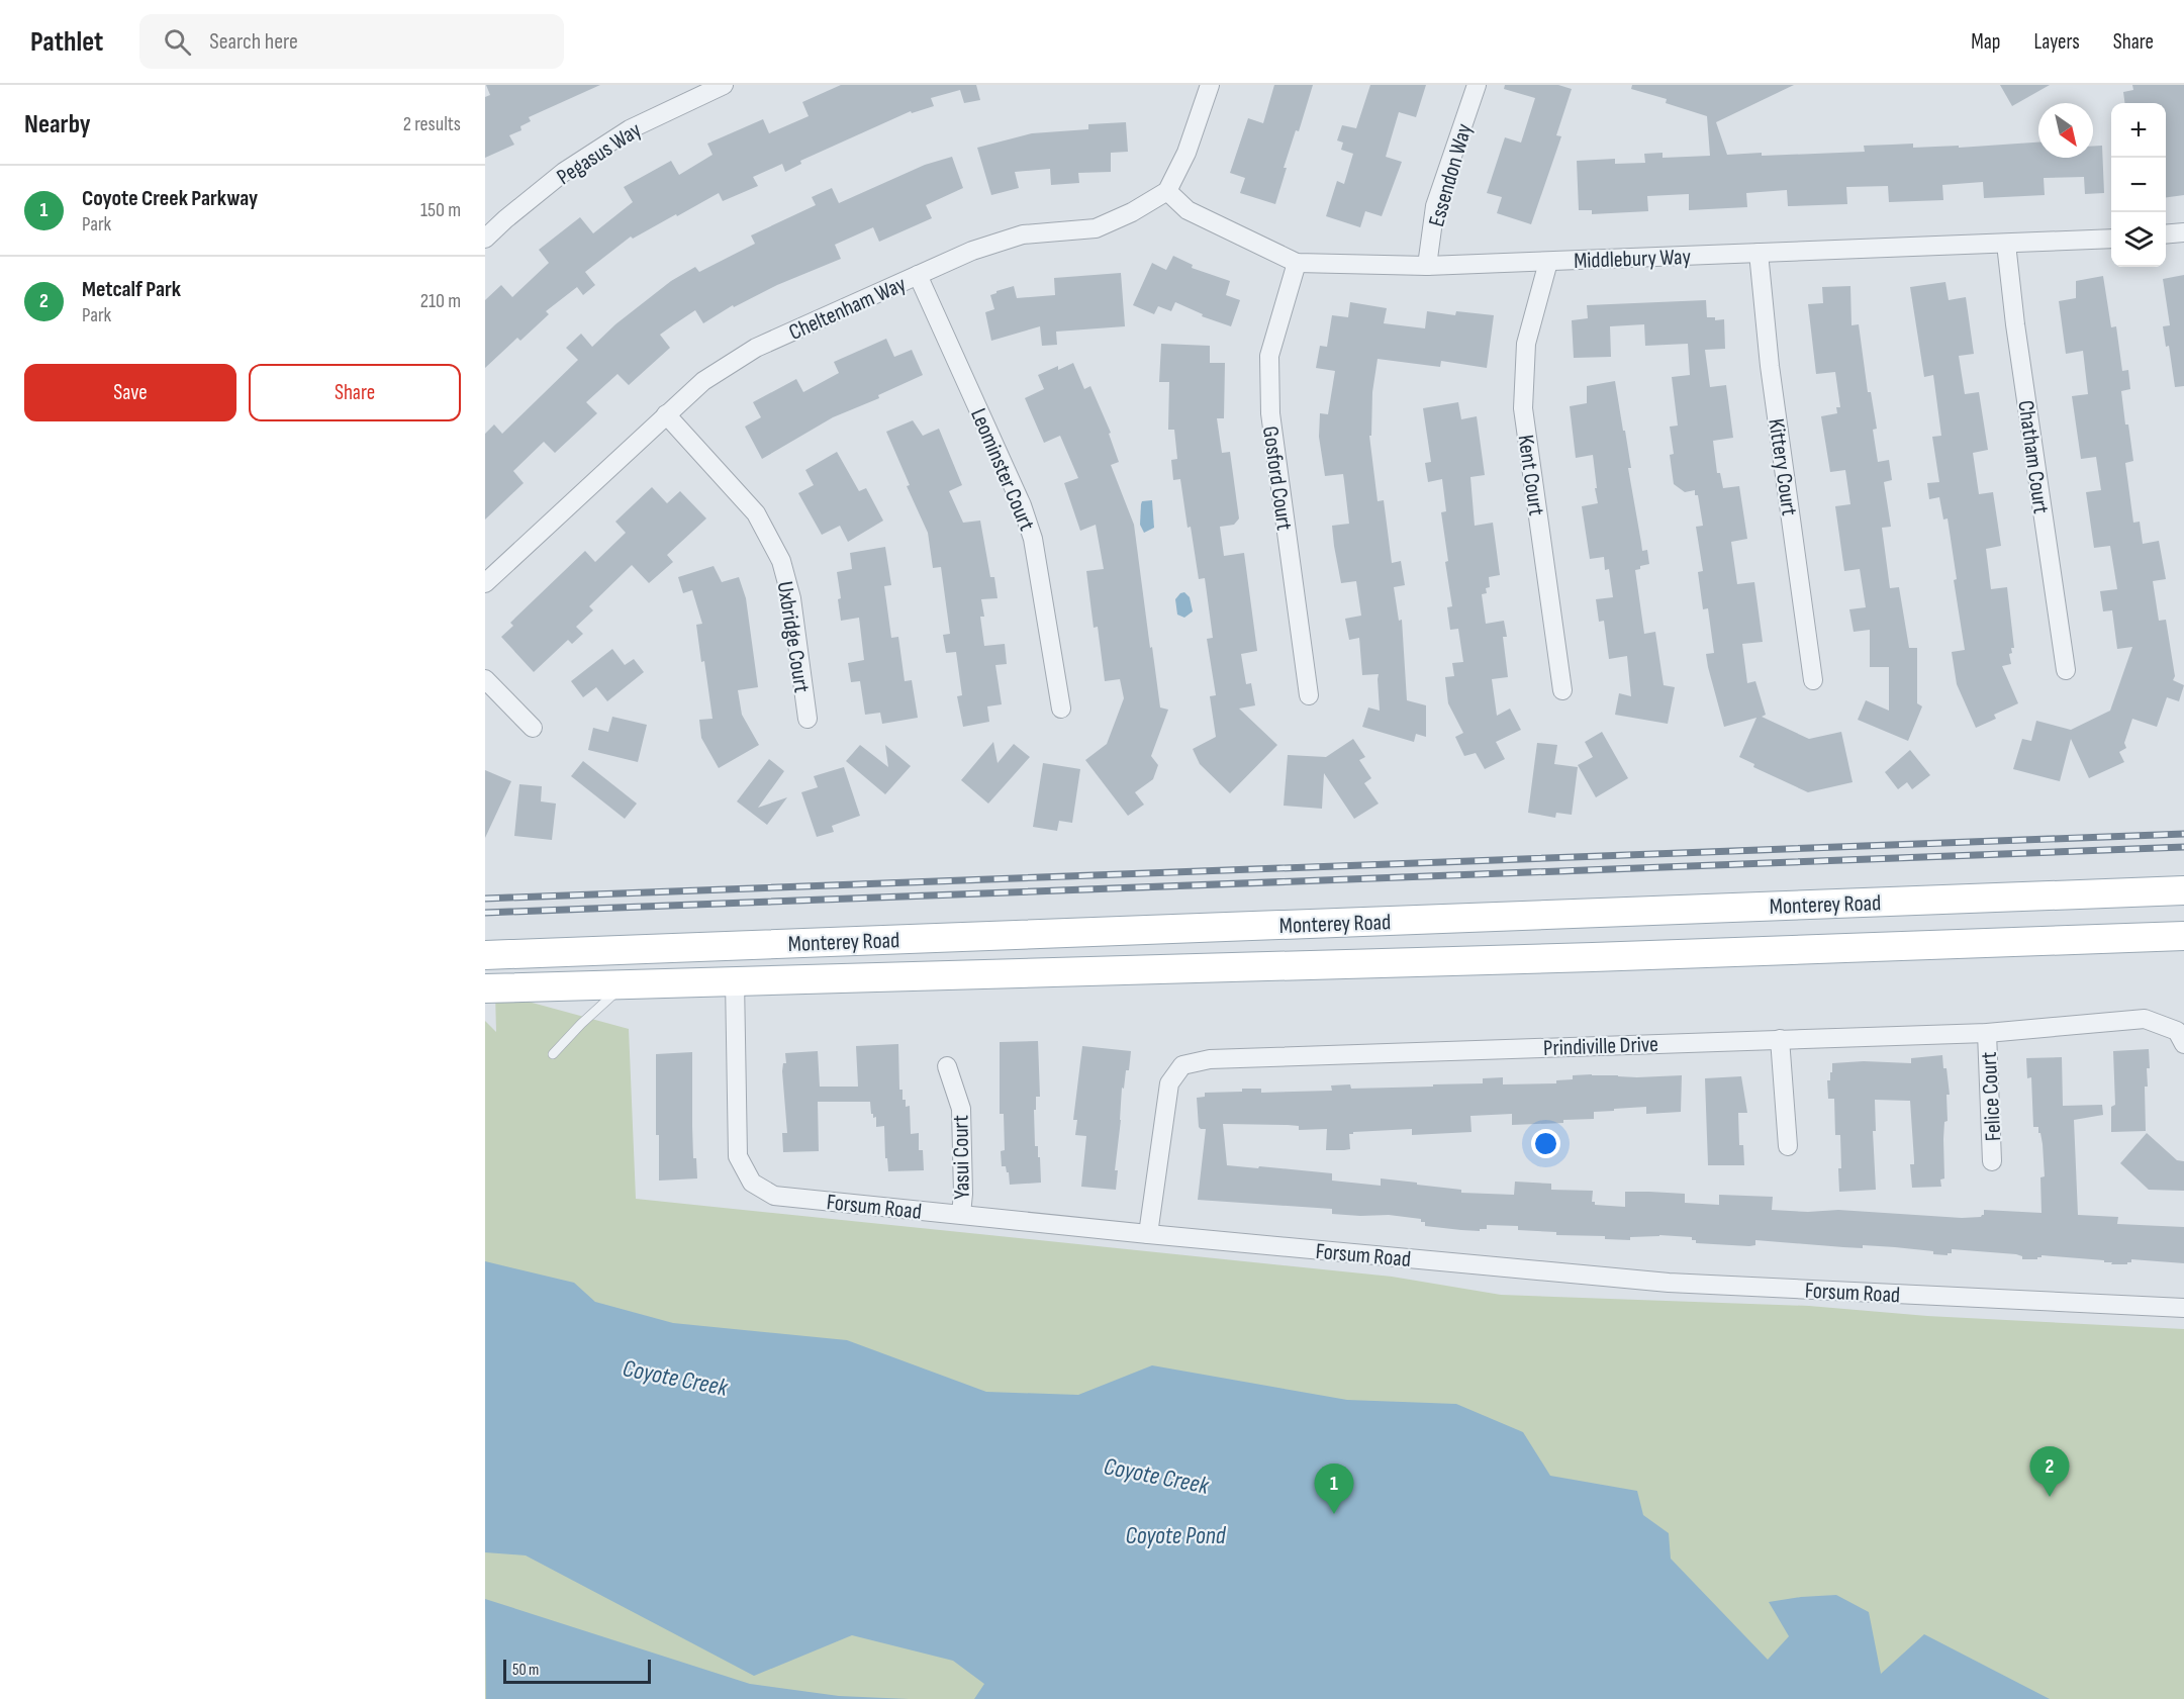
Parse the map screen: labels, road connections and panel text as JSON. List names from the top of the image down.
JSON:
{
  "streets": {
    "main road": ["Monterey Road"],
    "street": [
      "Pegasus Way",
      "Essendon Way",
      "Middlebury Way",
      "Cheltenham Way",
      "Chatham Court",
      "Kittery Court",
      "Leominster Court",
      "Kent Court",
      "Gosford Court",
      "Uxbridge Court",
      "Prindiville Drive",
      "Felice Court",
      "Yasui Court",
      "Forsum Road"
    ]
  },
  "crossings": [
    ["Essendon Way", "Middlebury Way"],
    ["Middlebury Way", "Cheltenham Way"],
    ["Middlebury Way", "Chatham Court"],
    ["Middlebury Way", "Kittery Court"],
    ["Middlebury Way", "Kent Court"],
    ["Middlebury Way", "Gosford Court"],
    ["Cheltenham Way", "Leominster Court"],
    ["Cheltenham Way", "Uxbridge Court"],
    ["Monterey Road", "Forsum Road"],
    ["Prindiville Drive", "Felice Court"],
    ["Prindiville Drive", "Forsum Road"],
    ["Yasui Court", "Forsum Road"]
  ],
  "water": ["Coyote Creek", "Coyote Pond"],
  "scale_bar": "50 m",
  "north": "bottom right",
  "page": {
    "header": "Pathlet",
    "search": "Search here",
    "nav": ["Map", "Layers", "Share"],
    "heading": ["Nearby", "2 results"],
    "map_buttons": ["+", "−"],
    "list": [
      {
        "mark": "1",
        "name": "Coyote Creek Parkway",
        "note": "Park",
        "value": "150 m"
      },
      {
        "mark": "2",
        "name": "Metcalf Park",
        "note": "Park",
        "value": "210 m"
      }
    ],
    "buttons": ["Save", "Share"],
    "pins": ["2", "1"],
    "scale": "50 m"
  }
}
